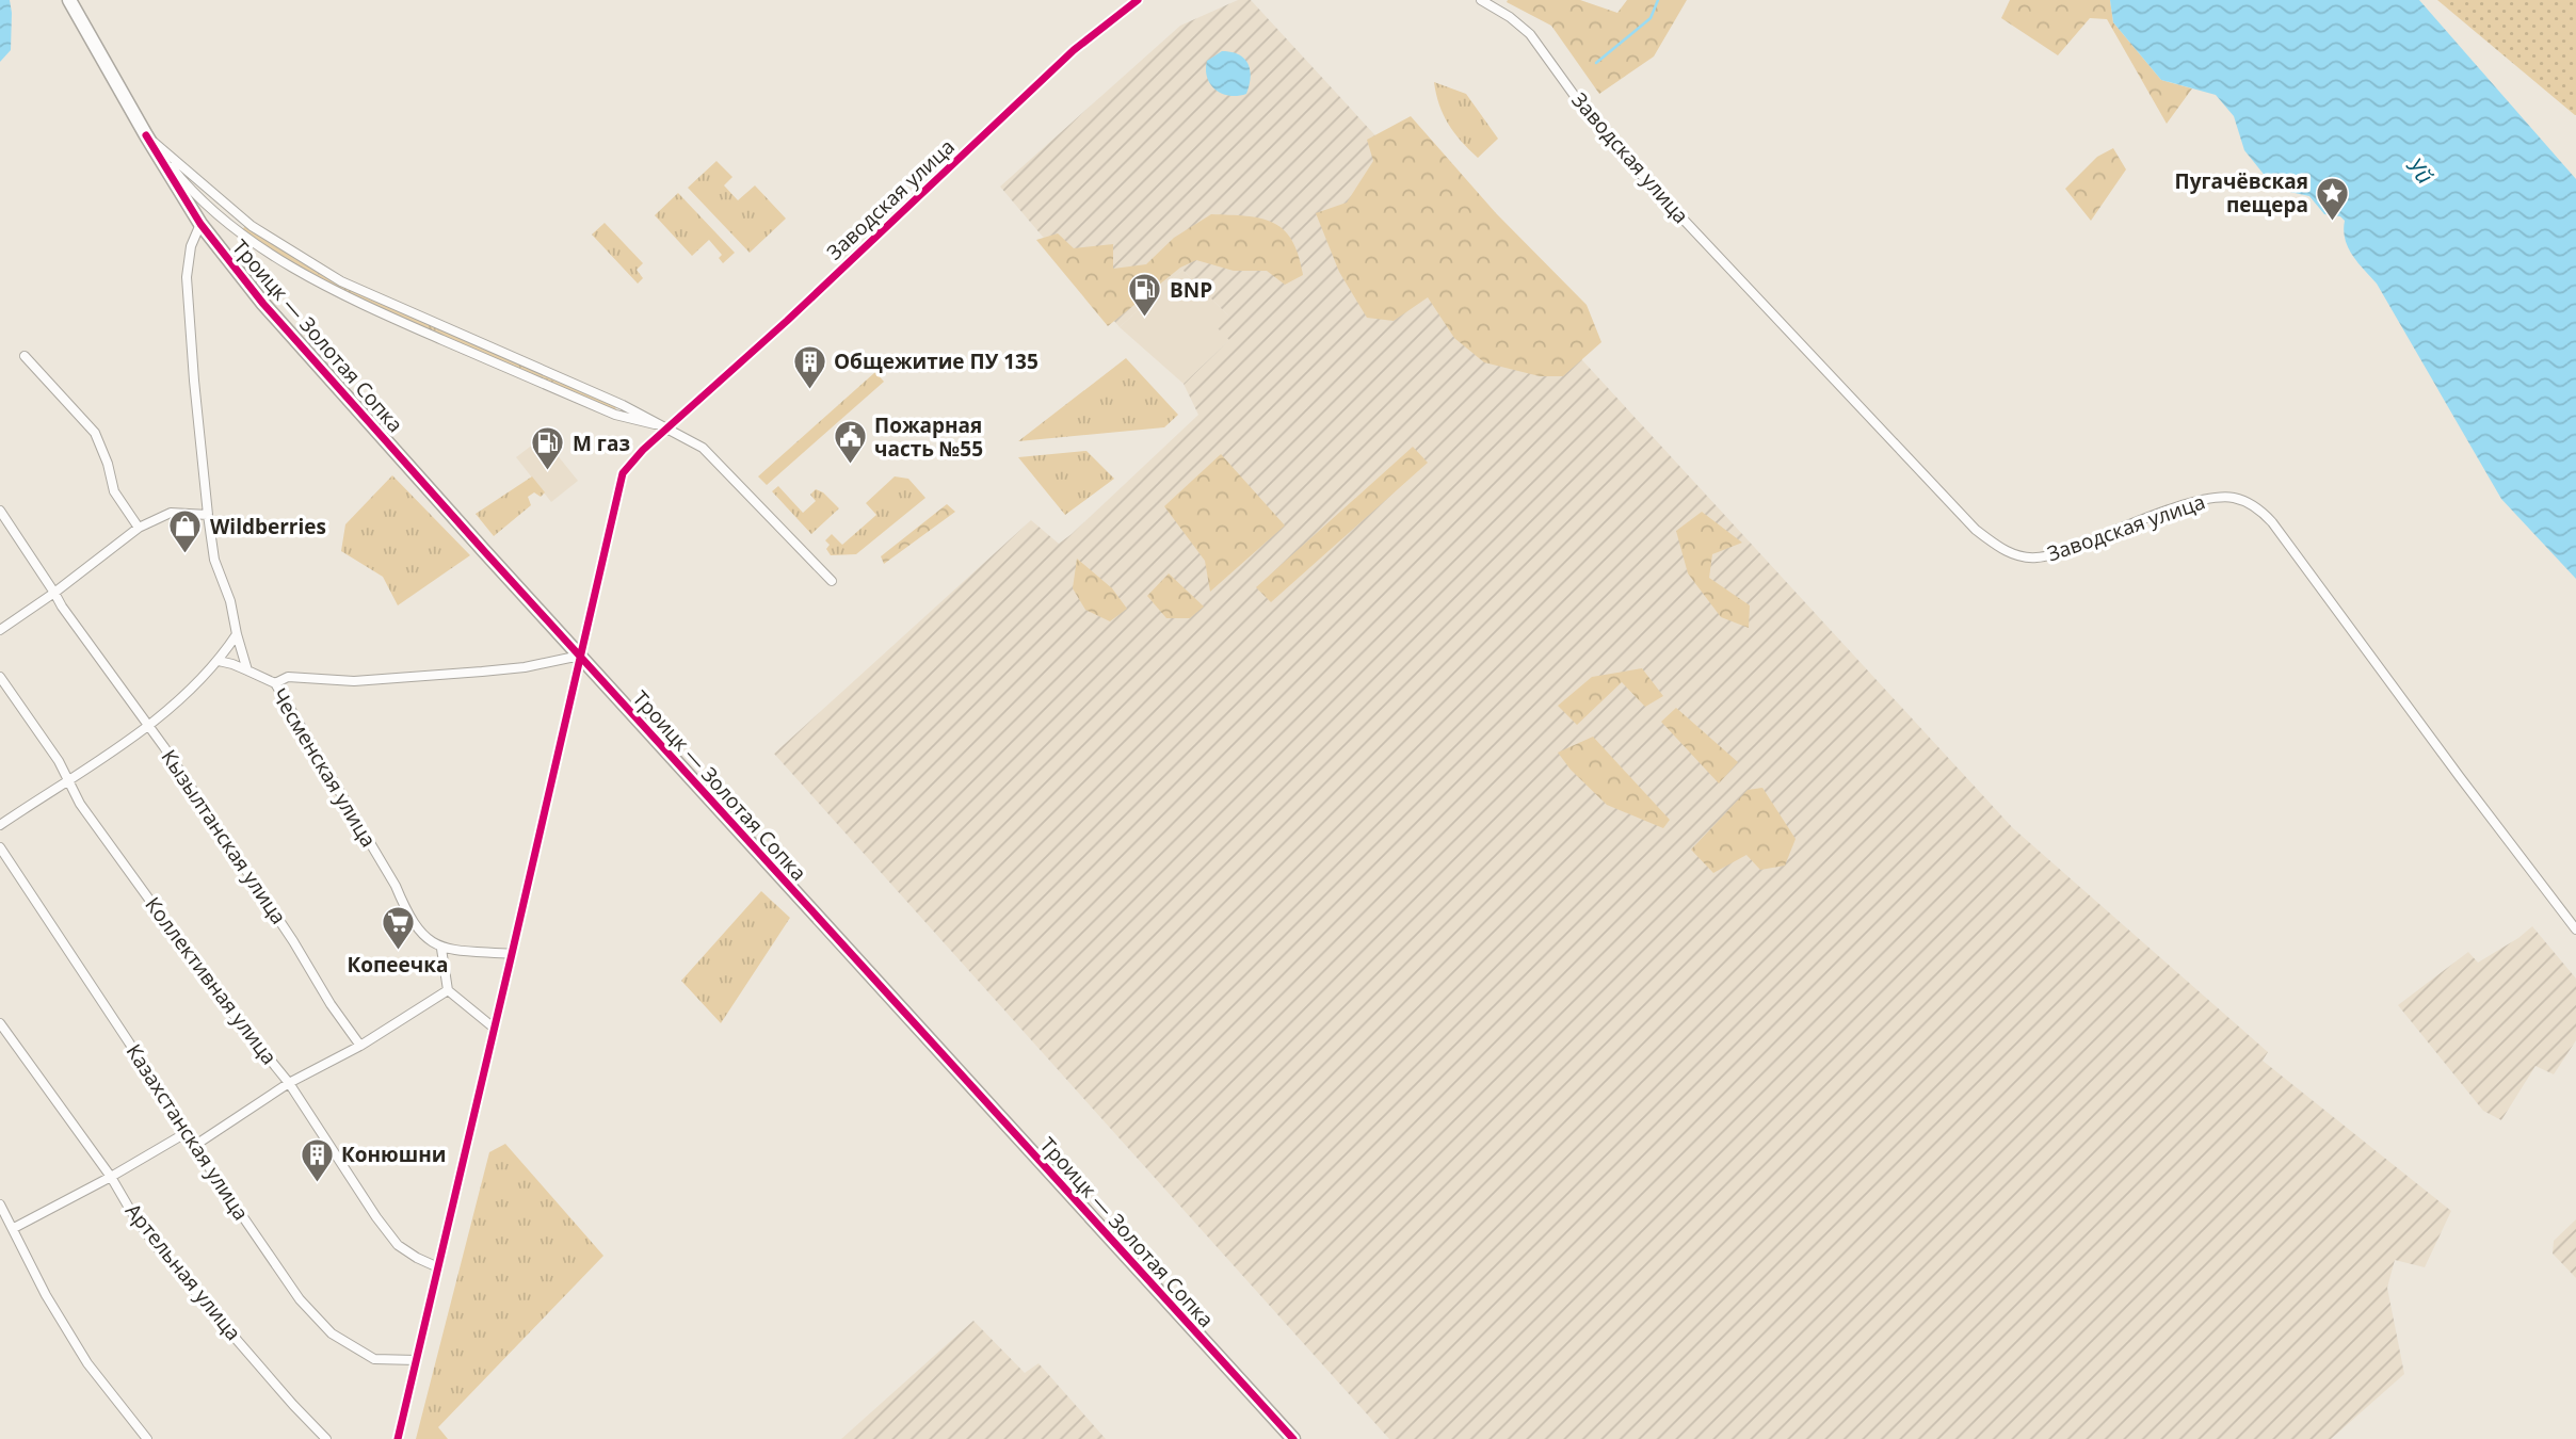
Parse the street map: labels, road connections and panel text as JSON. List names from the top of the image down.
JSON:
{
  "streets": {
    "street": [
      "Заводская улица",
      "Троицк — Золотая Сопка",
      "Чесменская улица",
      "Кызылтанская улица",
      "Коллективная улица",
      "Казахстанская улица",
      "Артельная улица"
    ]
  },
  "crossings": [
    ["Заводская улица", "Троицк — Золотая Сопка"],
    ["Заводская улица", "Коллективная улица"],
    ["Заводская улица", "Казахстанская улица"]
  ],
  "water": ["Уй"],
  "places": {
    "place": ["Пугачёвская пещера"],
    "fuel station": ["BNP", "М газ"],
    "building": ["Общежитие ПУ 135", "Конюшни"],
    "public building": ["Пожарная часть №55"],
    "shop": ["Wildberries"],
    "supermarket": ["Копеечка"]
  }
}
